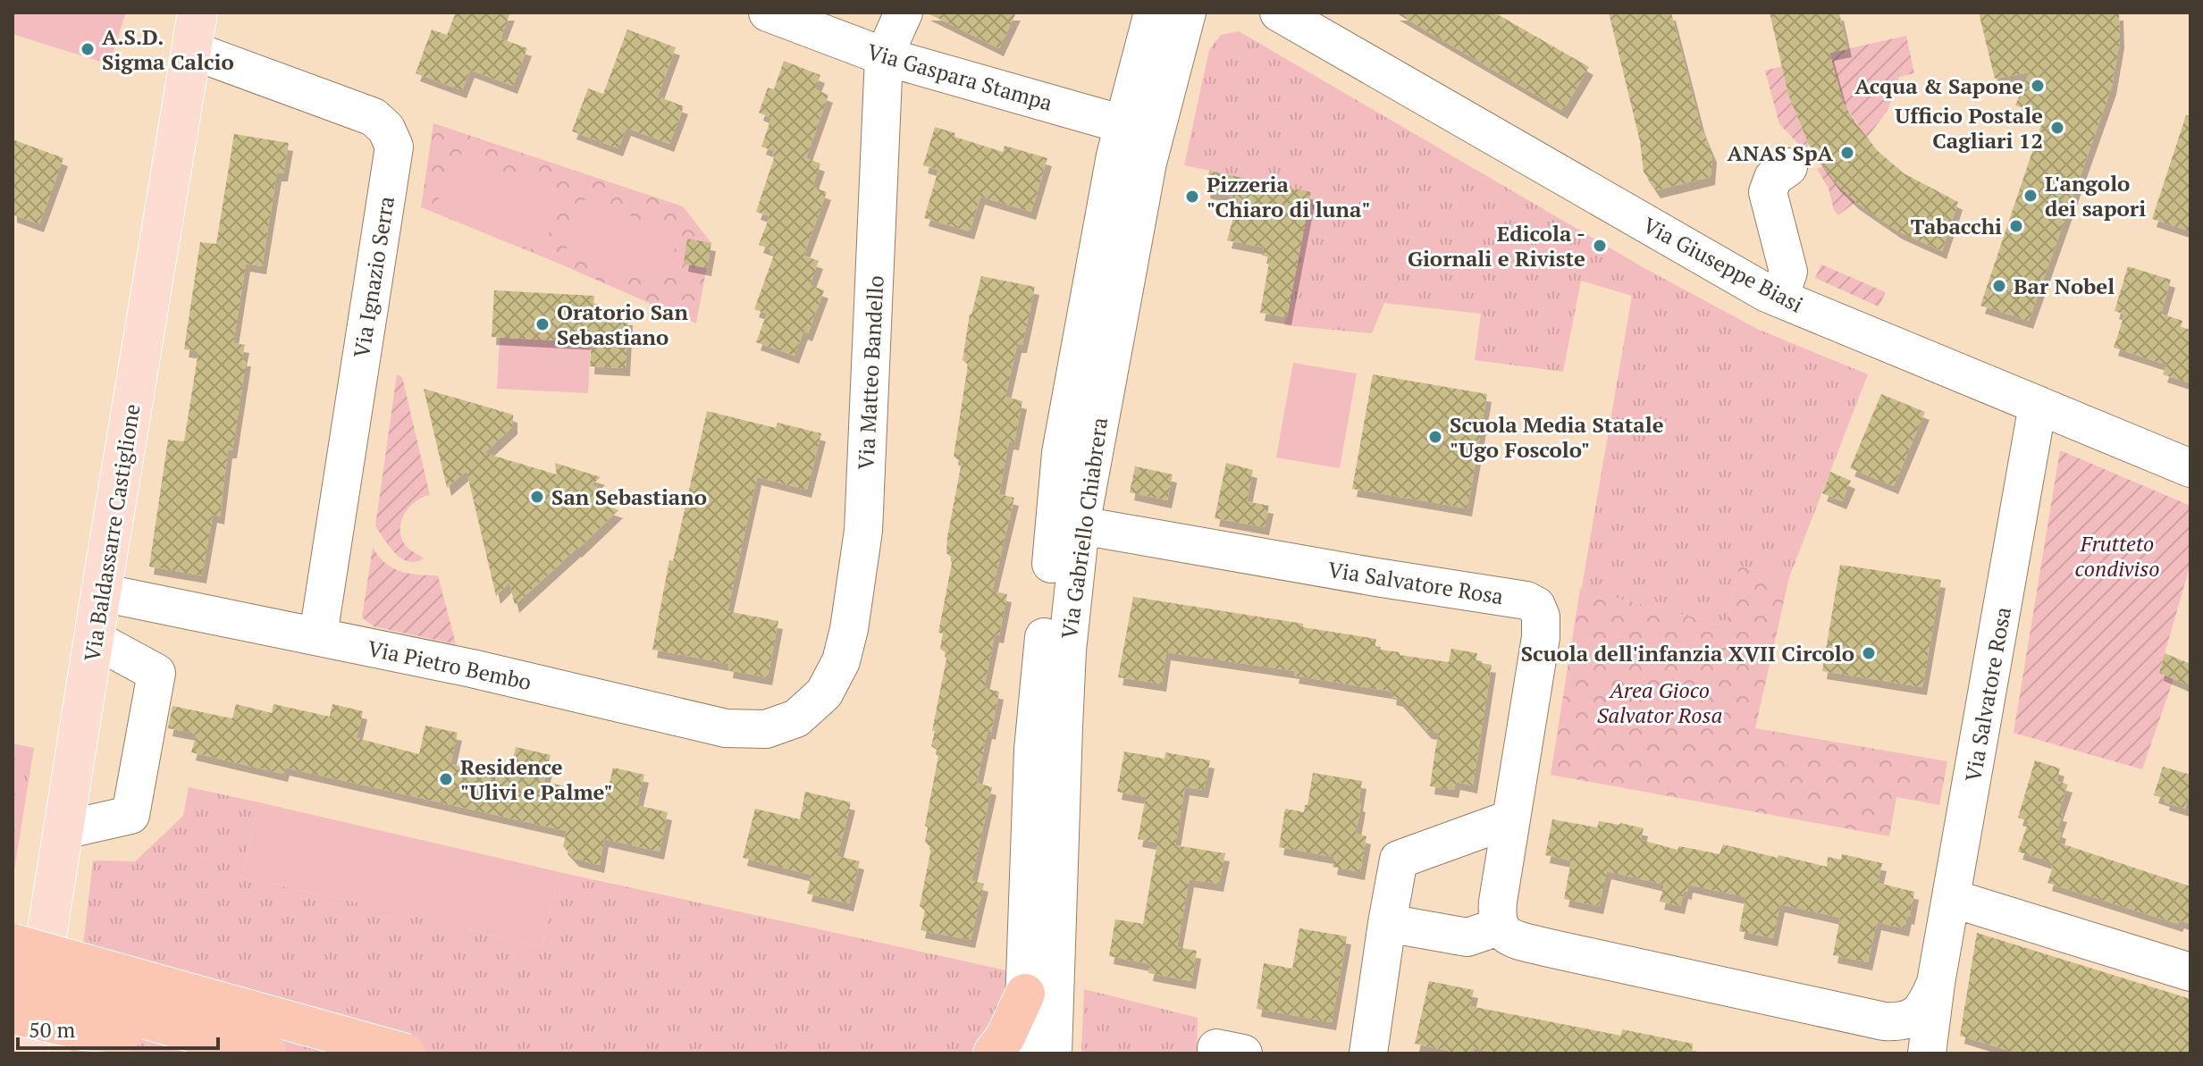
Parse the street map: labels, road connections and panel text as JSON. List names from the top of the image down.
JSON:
{
  "streets": {
    "main road": ["Via Baldassarre Castiglione"],
    "street": [
      "Via Gaspara Stampa",
      "Via Giuseppe Biasi",
      "Via Ignazio Serra",
      "Via Matteo Bandello",
      "Via Gabriello Chiabrera",
      "Via Salvatore Rosa",
      "Via Pietro Bembo"
    ]
  },
  "crossings": [
    ["Via Gaspara Stampa", "Via Matteo Bandello"],
    ["Via Gaspara Stampa", "Via Gabriello Chiabrera"],
    ["Via Giuseppe Biasi", "Via Salvatore Rosa"],
    ["Via Ignazio Serra", "Via Baldassarre Castiglione"],
    ["Via Ignazio Serra", "Via Pietro Bembo"],
    ["Via Matteo Bandello", "Via Pietro Bembo"],
    ["Via Gabriello Chiabrera", "Via Salvatore Rosa"],
    ["Via Baldassarre Castiglione", "Via Pietro Bembo"]
  ],
  "parks": ["Frutteto condiviso", "Area Gioco Salvator Rosa"],
  "places": [
    "A.S.D. Sigma Calcio",
    "Acqua & Sapone",
    "Ufficio Postale Cagliari 12",
    "ANAS SpA",
    "L'angolo dei sapori",
    "Pizzeria \"Chiaro di luna\"",
    "Tabacchi",
    "Edicola - Giornali e Riviste",
    "Bar Nobel",
    "Oratorio San Sebastiano",
    "Scuola Media Statale \"Ugo Foscolo\"",
    "San Sebastiano",
    "Scuola dell'infanzia XVII Circolo",
    "Residence \"Ulivi e Palme\""
  ],
  "scale_bar": "50 m"
}
